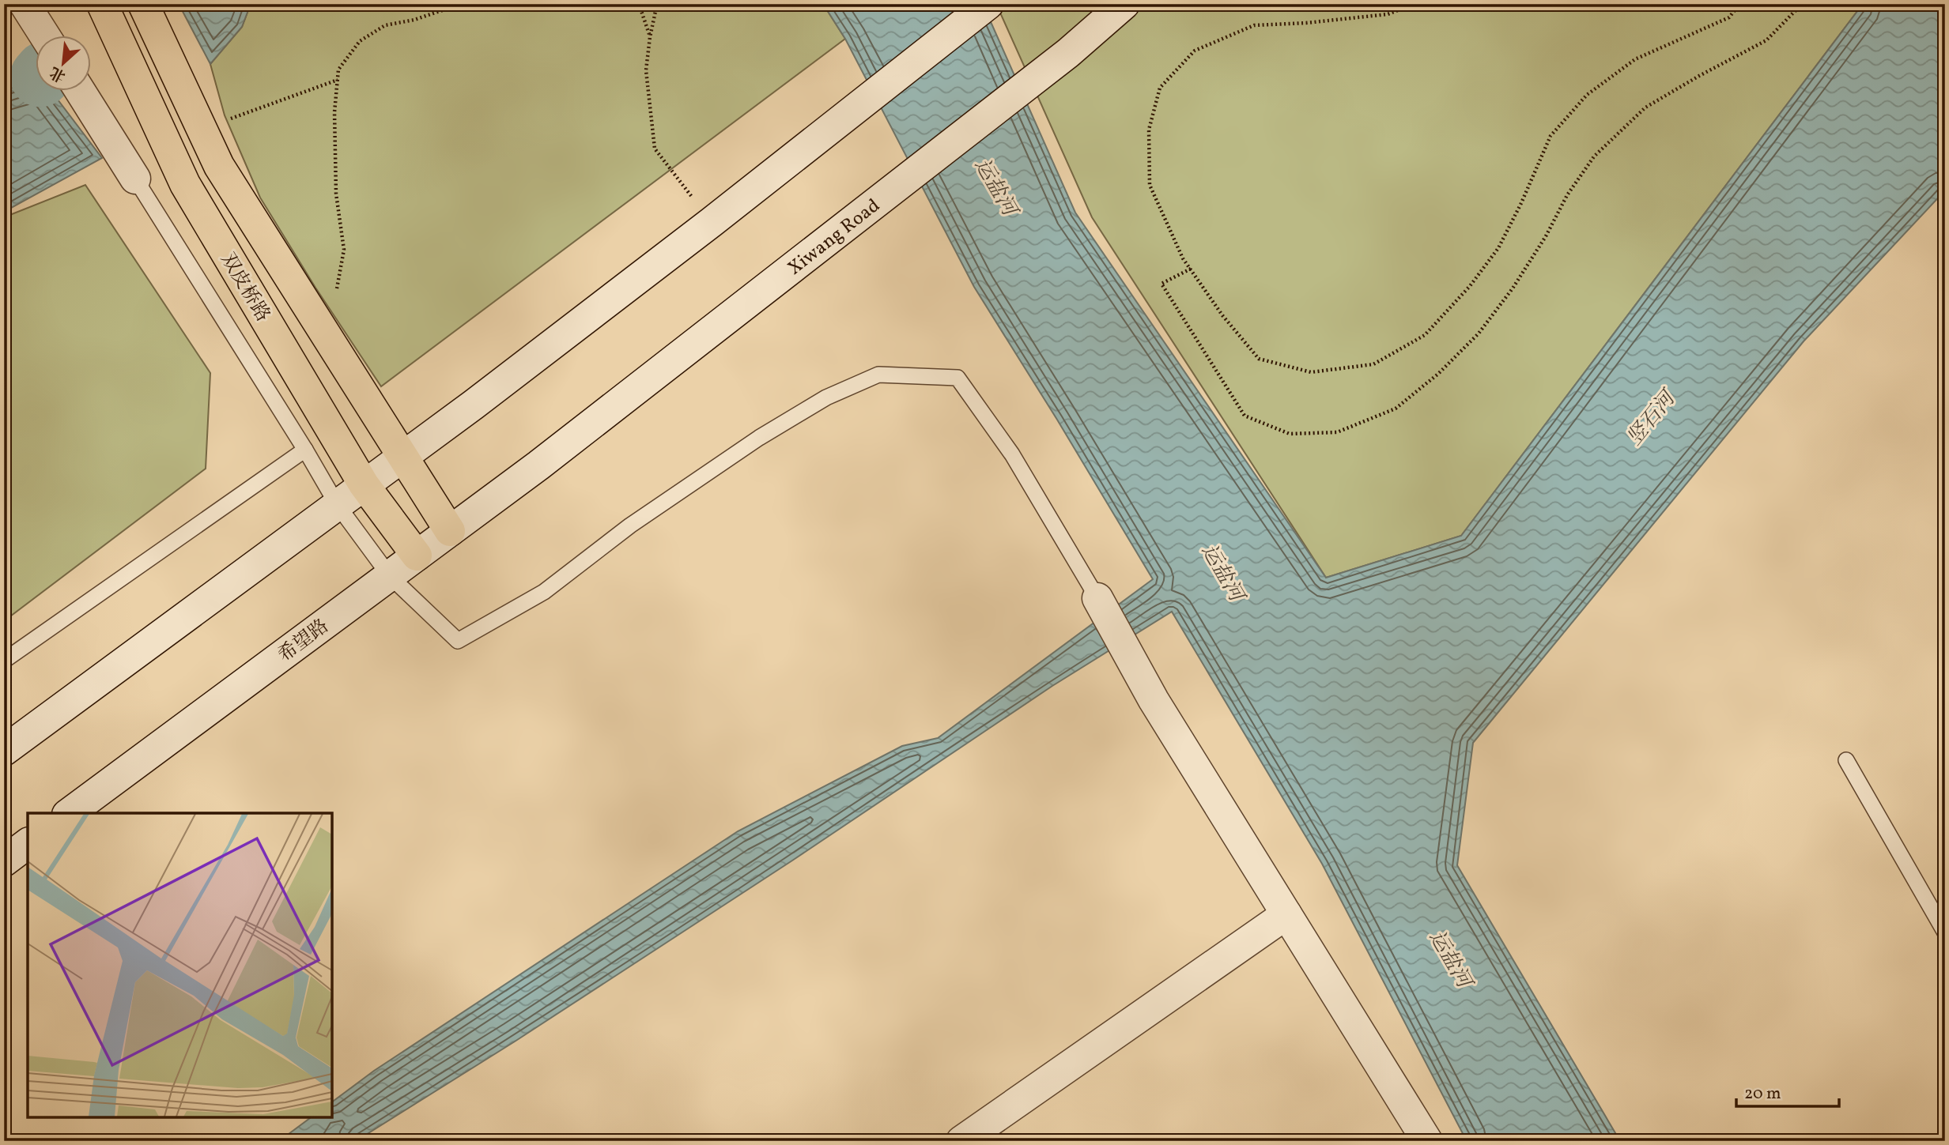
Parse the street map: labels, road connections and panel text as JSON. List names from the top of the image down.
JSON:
{
  "streets": {
    "main road": ["Xiwang Road", "双皮桥路", "希望路"]
  },
  "crossings": [
    ["Xiwang Road", "希望路"],
    ["双皮桥路", "希望路"]
  ],
  "water": ["运盐河", "竖石河"],
  "scale_bar": "20 m",
  "north": "bottom left"
}
